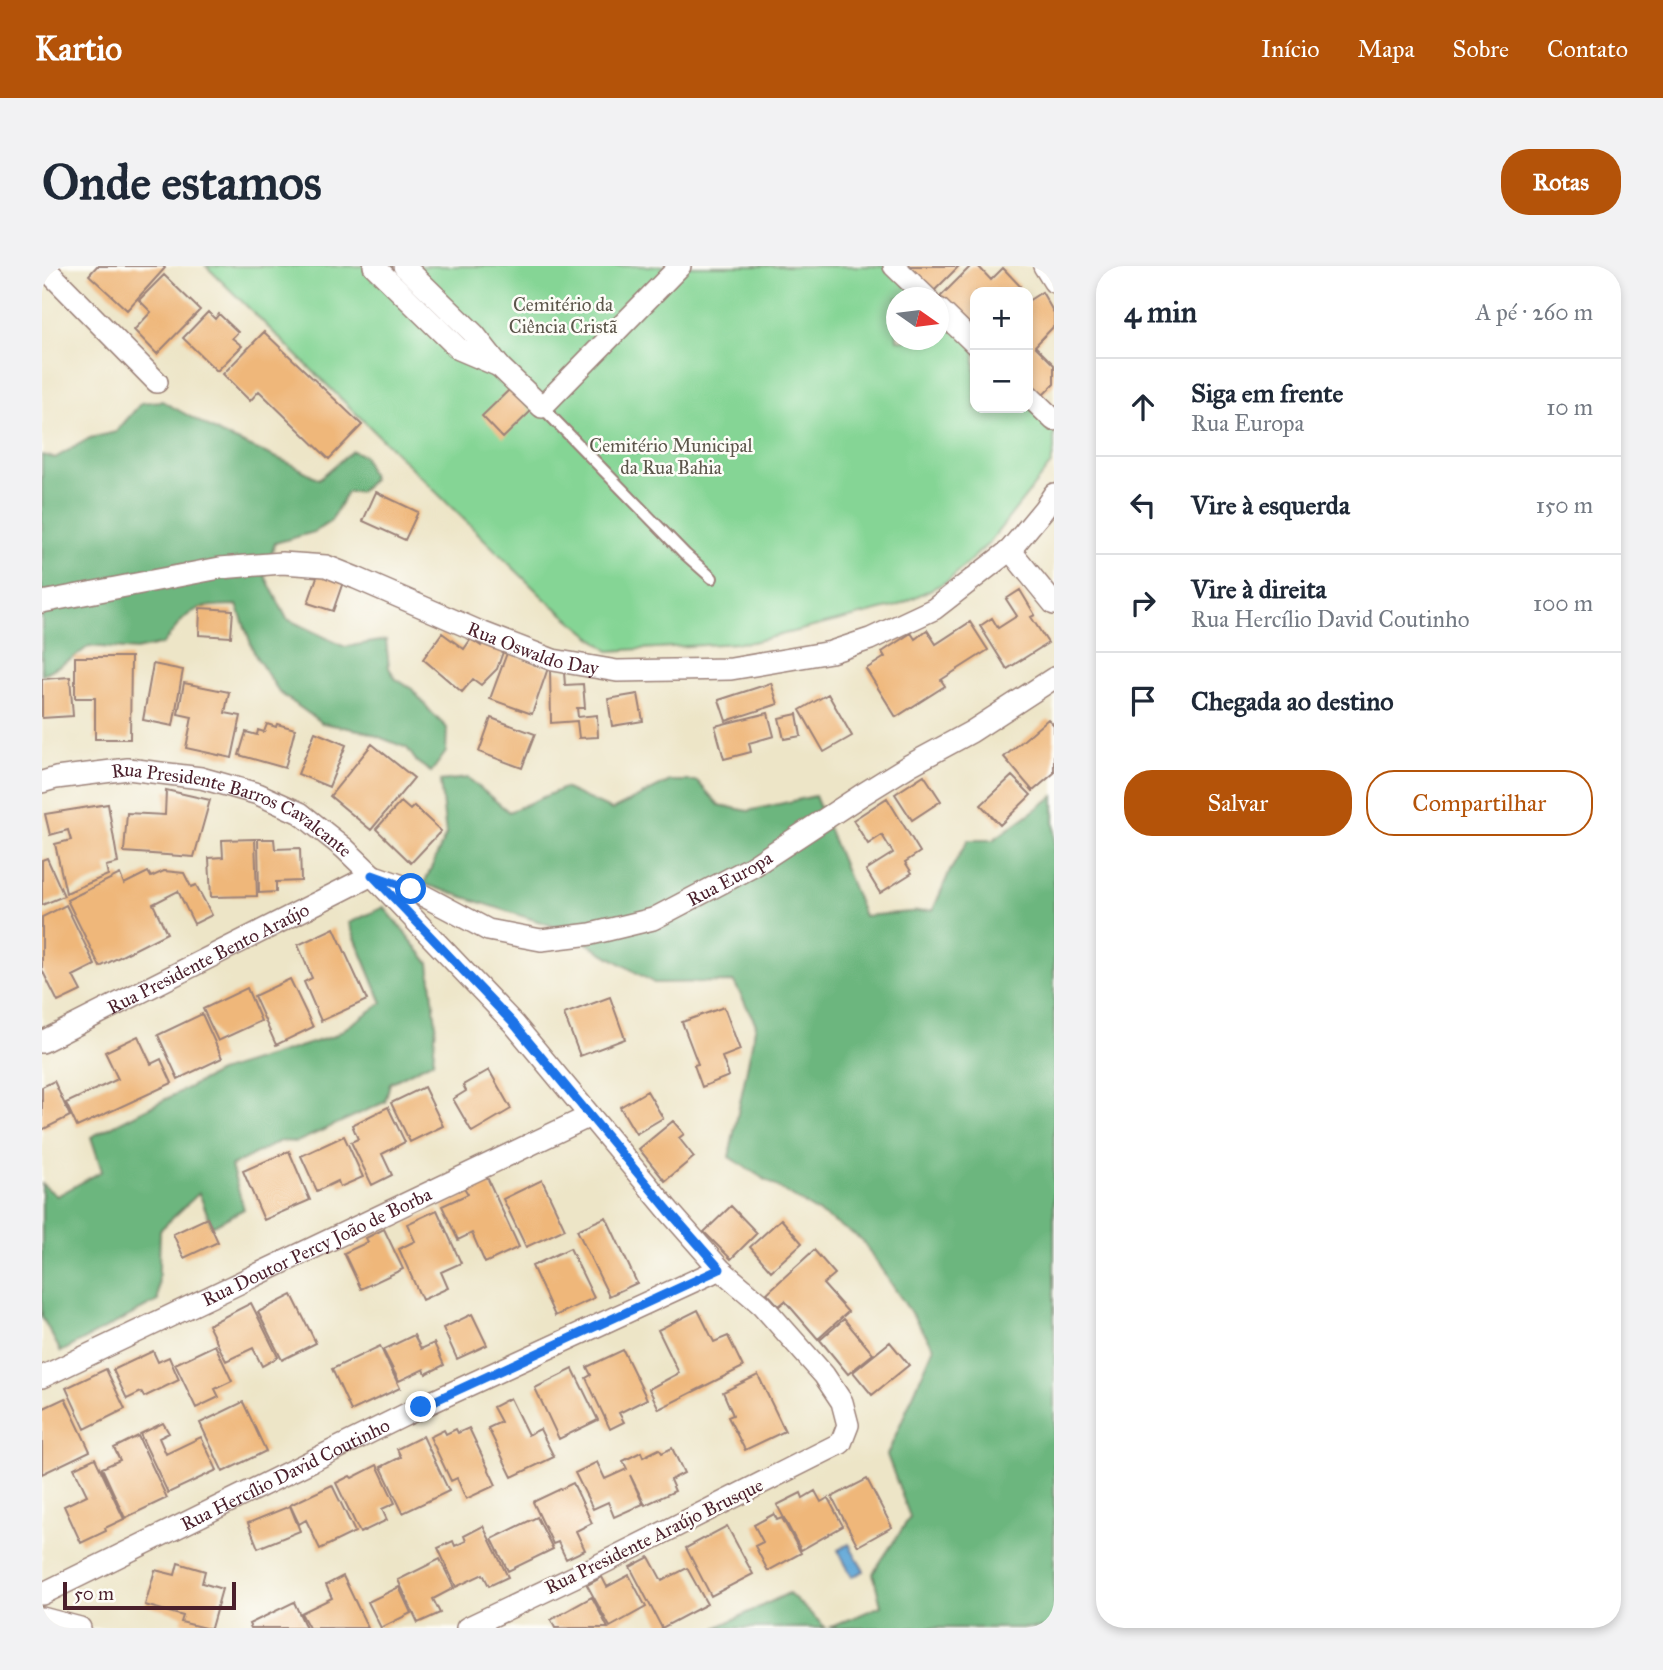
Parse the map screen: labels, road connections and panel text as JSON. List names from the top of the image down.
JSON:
{
  "streets": {
    "street": [
      "Rua Oswaldo Day",
      "Rua Presidente Barros Cavalcante",
      "Rua Europa",
      "Rua Presidente Bento Araújo",
      "Rua Doutor Percy João de Borba",
      "Rua Hercílio David Coutinho",
      "Rua Presidente Araújo Brusque"
    ]
  },
  "crossings": [
    ["Rua Presidente Barros Cavalcante", "Rua Europa"],
    ["Rua Presidente Barros Cavalcante", "Rua Presidente Bento Araújo"],
    ["Rua Presidente Barros Cavalcante", "Rua Doutor Percy João de Borba"],
    ["Rua Presidente Barros Cavalcante", "Rua Hercílio David Coutinho"],
    ["Rua Presidente Barros Cavalcante", "Rua Presidente Araújo Brusque"],
    ["Rua Europa", "Rua Presidente Bento Araújo"]
  ],
  "parks": ["Cemitério da Ciência Cristã", "Cemitério Municipal da Rua Bahia"],
  "scale_bar": "50 m",
  "north": "right",
  "page": {
    "header": "Kartio",
    "nav": [
      "Início",
      "Mapa",
      "Sobre",
      "Contato"
    ],
    "buttons": [
      "Rotas",
      ["Salvar", "Compartilhar"]
    ],
    "title": "Onde estamos",
    "heading": ["4 min", "A pé · 260 m"],
    "map_buttons": ["+", "−"],
    "list": [
      ["Siga em frente", "Rua Europa", "10 m"],
      ["Vire à esquerda", "150 m"],
      ["Vire à direita", "Rua Hercílio David Coutinho", "100 m"],
      "Chegada ao destino"
    ],
    "scale": "50 m"
  }
}
